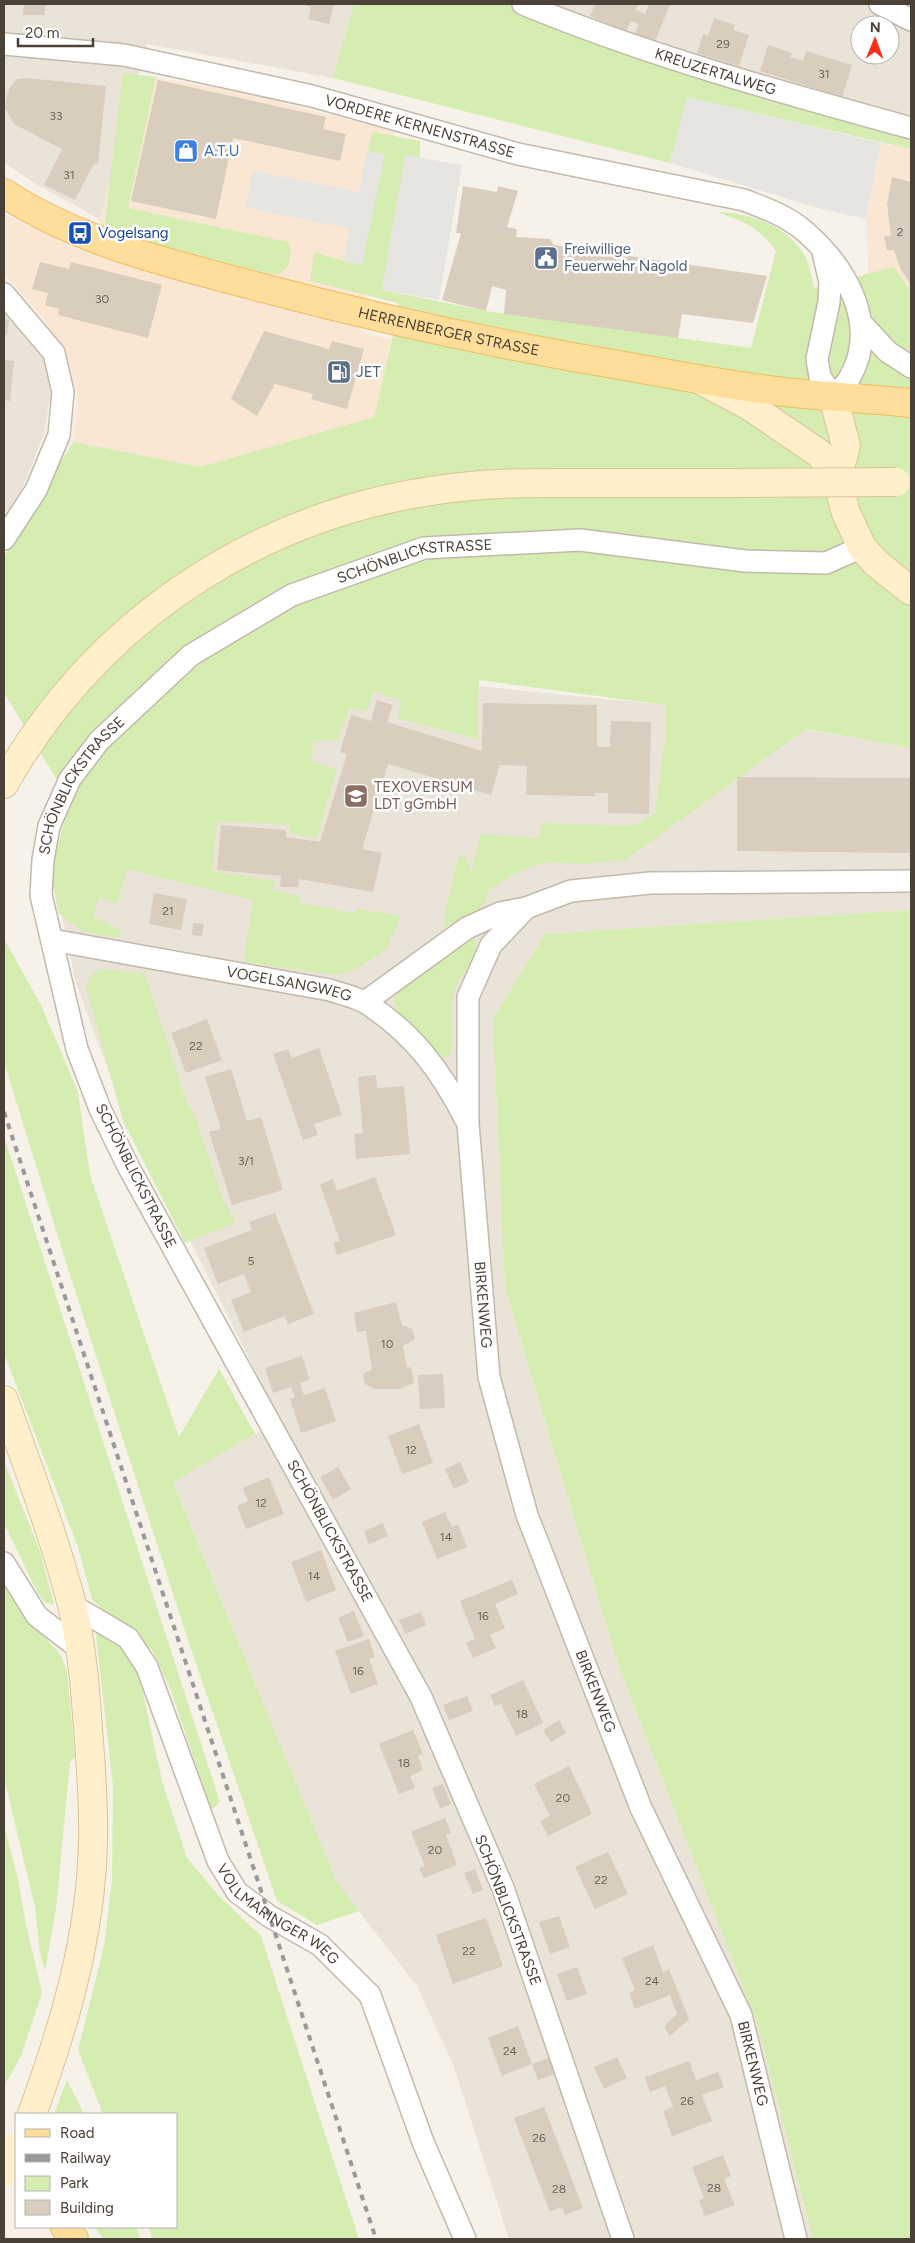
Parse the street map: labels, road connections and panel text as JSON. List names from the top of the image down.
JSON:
{
  "streets": {
    "main road": ["HERRENBERGER STRASSE"],
    "street": [
      "KREUZERTALWEG",
      "VORDERE KERNENSTRASSE",
      "SCHÖNBLICKSTRASSE",
      "VOGELSANGWEG",
      "BIRKENWEG",
      "VOLLMARINGER WEG"
    ]
  },
  "crossings": [
    ["VORDERE KERNENSTRASSE", "HERRENBERGER STRASSE"],
    ["SCHÖNBLICKSTRASSE", "VOGELSANGWEG"],
    ["VOGELSANGWEG", "BIRKENWEG"]
  ],
  "places": {
    "shop": ["A.T.U"],
    "bus stop": ["Vogelsang"],
    "public building": ["Freiwillige Feuerwehr Nagold"],
    "fuel station": ["JET"],
    "school or university": ["TEXOVERSUM LDT gGmbH"]
  },
  "house_numbers": [
    "29",
    "31",
    "33",
    "31",
    "2",
    "30",
    "21",
    "22",
    "3/1",
    "5",
    "10",
    "12",
    "12",
    "14",
    "14",
    "16",
    "16",
    "18",
    "18",
    "20",
    "20",
    "22",
    "22",
    "24",
    "24",
    "26",
    "26",
    "28",
    "28"
  ],
  "legend": [
    "Road",
    "Railway",
    "Park",
    "Building"
  ],
  "scale_bar": "20 m",
  "north": "top"
}
